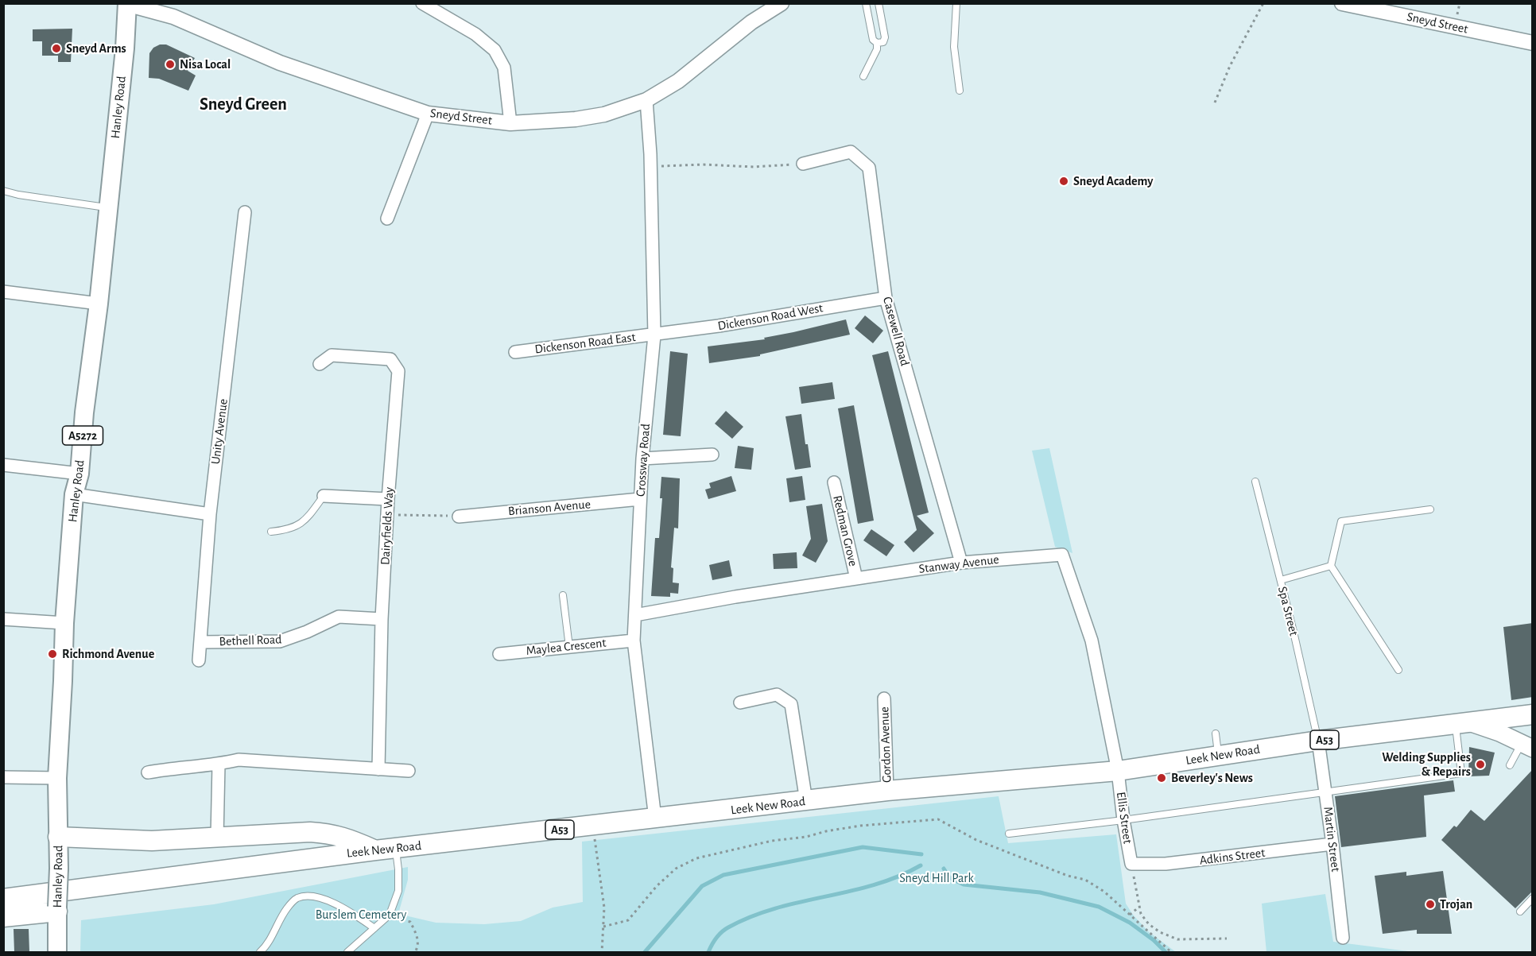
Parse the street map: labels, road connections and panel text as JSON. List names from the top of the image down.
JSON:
{
  "streets": {
    "highway": ["A53", "Leek New Road"],
    "main road": ["Hanley Road", "A5272"],
    "street": [
      "Sneyd Street",
      "Dickenson Road West",
      "Casewell Road",
      "Dickenson Road East",
      "Unity Avenue",
      "Crossway Road",
      "Brianson Avenue",
      "Dairyfields Way",
      "Redman Grove",
      "Stanway Avenue",
      "Bethell Road",
      "Maylea Crescent",
      "Gordon Avenue",
      "Ellis Street",
      "Martin Street",
      "Adkins Street"
    ],
    "lane": ["Spa Street"]
  },
  "crossings": [
    ["Sneyd Street", "Hanley Road"],
    ["Sneyd Street", "Crossway Road"],
    ["Dickenson Road West", "Casewell Road"],
    ["Dickenson Road West", "Dickenson Road East"],
    ["Dickenson Road West", "Crossway Road"],
    ["Casewell Road", "Stanway Avenue"],
    ["Dickenson Road East", "Crossway Road"],
    ["Unity Avenue", "Bethell Road"],
    ["Crossway Road", "Brianson Avenue"],
    ["Crossway Road", "Stanway Avenue"],
    ["Crossway Road", "Maylea Crescent"],
    ["Crossway Road", "Leek New Road"],
    ["Dairyfields Way", "Bethell Road"],
    ["Redman Grove", "Stanway Avenue"],
    ["Stanway Avenue", "Leek New Road"],
    ["Stanway Avenue", "Ellis Street"],
    ["Spa Street", "Leek New Road"],
    ["Spa Street", "Martin Street"],
    ["Gordon Avenue", "Leek New Road"],
    ["Leek New Road", "Ellis Street"],
    ["Leek New Road", "Martin Street"],
    ["Ellis Street", "Adkins Street"],
    ["Martin Street", "Adkins Street"]
  ],
  "districts": ["Sneyd Green"],
  "parks": ["Sneyd Hill Park", "Burslem Cemetery"],
  "places": [
    "Sneyd Arms",
    "Nisa Local",
    "Sneyd Academy",
    "Richmond Avenue",
    "Welding Supplies & Repairs",
    "Beverley's News",
    "Trojan"
  ]
}
